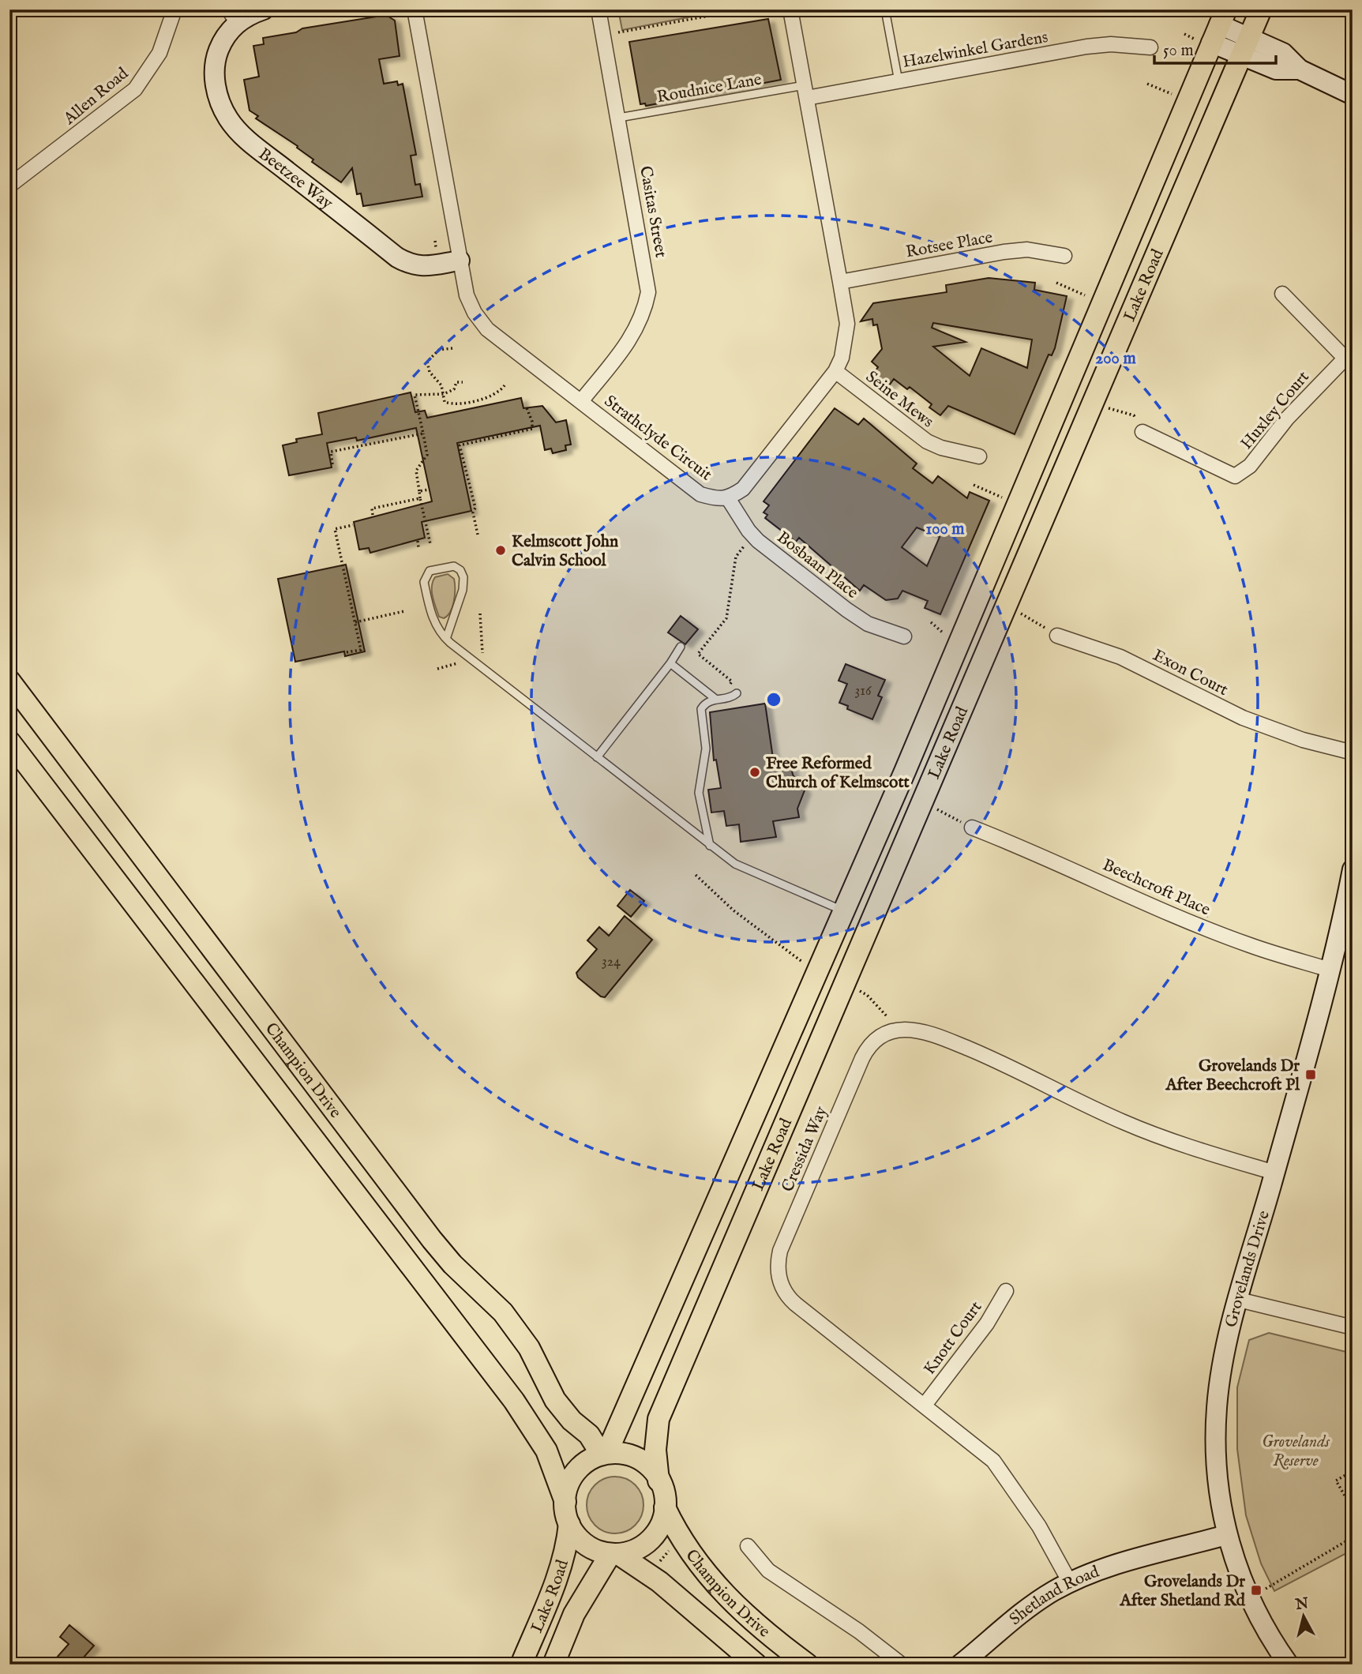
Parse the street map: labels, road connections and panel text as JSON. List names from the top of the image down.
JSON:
{
  "streets": {
    "main road": ["Lake Road", "Champion Drive"],
    "street": [
      "Hazelwinkel Gardens",
      "Allen Road",
      "Beetzee Way",
      "Casitas Street",
      "Rotsee Place",
      "Seine Mews",
      "Huxley Court",
      "Strathclyde Circuit",
      "Bosbaan Place",
      "Exon Court",
      "Beechcroft Place",
      "Cressida Way",
      "Grovelands Drive",
      "Knott Court",
      "Shetland Road"
    ],
    "lane": ["Roudnice Lane"]
  },
  "crossings": [
    ["Hazelwinkel Gardens", "Roudnice Lane"],
    ["Roudnice Lane", "Casitas Street"],
    ["Beetzee Way", "Strathclyde Circuit"],
    ["Casitas Street", "Strathclyde Circuit"],
    ["Lake Road", "Champion Drive"],
    ["Strathclyde Circuit", "Bosbaan Place"],
    ["Beechcroft Place", "Grovelands Drive"],
    ["Cressida Way", "Grovelands Drive"],
    ["Cressida Way", "Knott Court"],
    ["Cressida Way", "Shetland Road"],
    ["Grovelands Drive", "Shetland Road"]
  ],
  "parks": ["Grovelands Reserve"],
  "places": {
    "other": ["Kelmscott John Calvin School", "Free Reformed Church of Kelmscott"],
    "transit": ["Grovelands Dr After Beechcroft Pl", "Grovelands Dr After Shetland Rd"]
  },
  "house_numbers": ["316", "324"],
  "scale_bar": "50 m",
  "north": "top",
  "rings": ["200 m", "100 m"]
}
